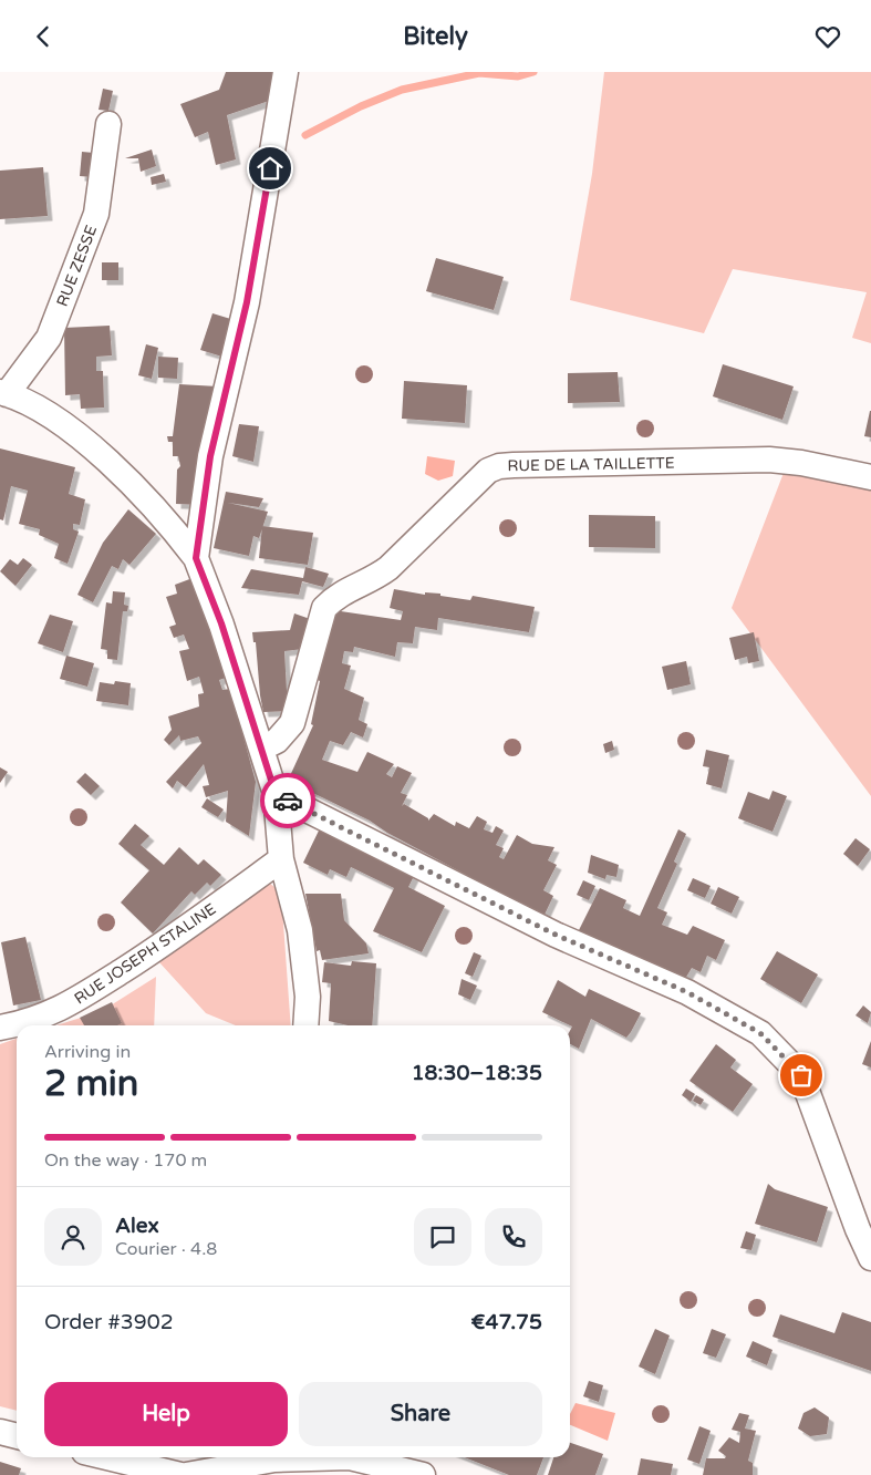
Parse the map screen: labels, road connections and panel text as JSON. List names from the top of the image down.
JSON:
{
  "streets": {
    "street": ["RUE ZESSE", "RUE DE LA TAILLETTE", "RUE JOSEPH STALINE"]
  },
  "page": {
    "header": "Bitely",
    "heading": ["2 min", "Arriving in", "18:30–18:35"],
    "panel": [
      "Alex",
      "Courier · 4.8",
      "Order #3902",
      "€47.75"
    ],
    "bar": "On the way · 170 m",
    "buttons": ["Help", "Share"]
  }
}
